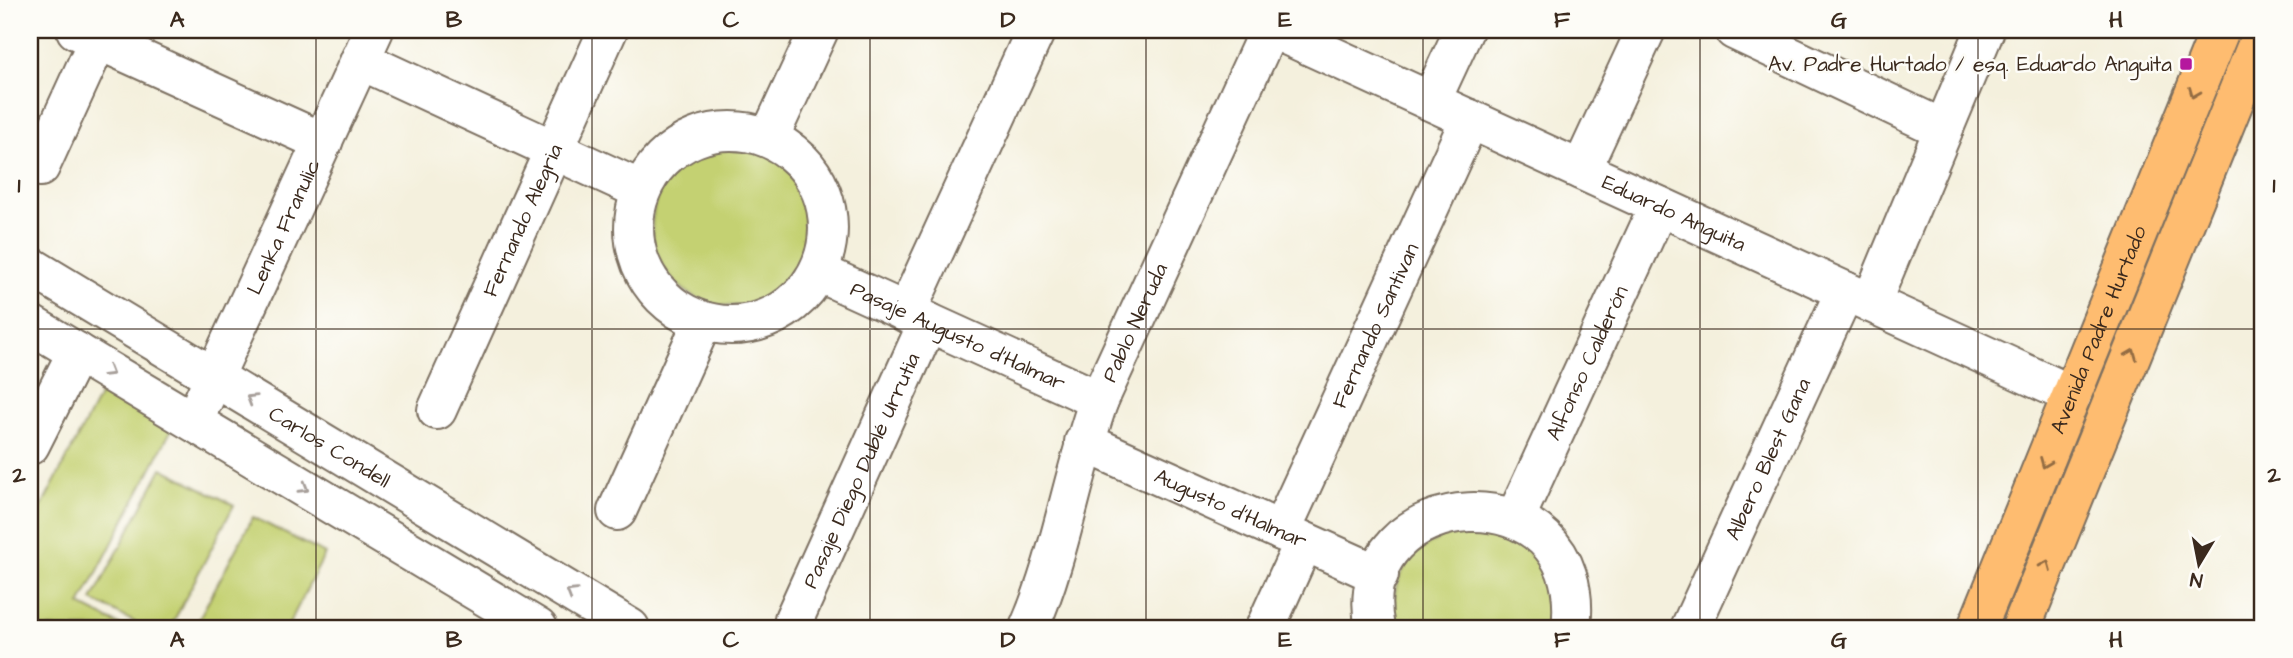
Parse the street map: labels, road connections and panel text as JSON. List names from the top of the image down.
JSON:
{
  "streets": {
    "main road": ["Avenida Padre Hurtado"],
    "street": [
      "Eduardo Anguita",
      "Fernando Alegria",
      "Lenka Franulic",
      "Pablo Neruda",
      "Fernando Santivan",
      "Pasaje Augusto d'Halmar",
      "Alfonso Calderón",
      "Carlos Condell",
      "Albero Blest Gana",
      "Pasaje Diego Dublé Urrutia",
      "Augusto d'Halmar"
    ]
  },
  "crossings": [
    ["Eduardo Anguita", "Fernando Santivan"],
    ["Eduardo Anguita", "Avenida Padre Hurtado"],
    ["Eduardo Anguita", "Alfonso Calderón"],
    ["Eduardo Anguita", "Albero Blest Gana"],
    ["Lenka Franulic", "Carlos Condell"],
    ["Pablo Neruda", "Pasaje Augusto d'Halmar"],
    ["Pablo Neruda", "Augusto d'Halmar"],
    ["Fernando Santivan", "Augusto d'Halmar"],
    ["Pasaje Augusto d'Halmar", "Pasaje Diego Dublé Urrutia"]
  ],
  "places": {
    "transit": ["Av. Padre Hurtado / esq. Eduardo Anguita"]
  },
  "north": "bottom",
  "grid": {
    "columns": [
      "A",
      "B",
      "C",
      "D",
      "E",
      "F",
      "G",
      "H"
    ],
    "rows": ["1", "2"]
  }
}
